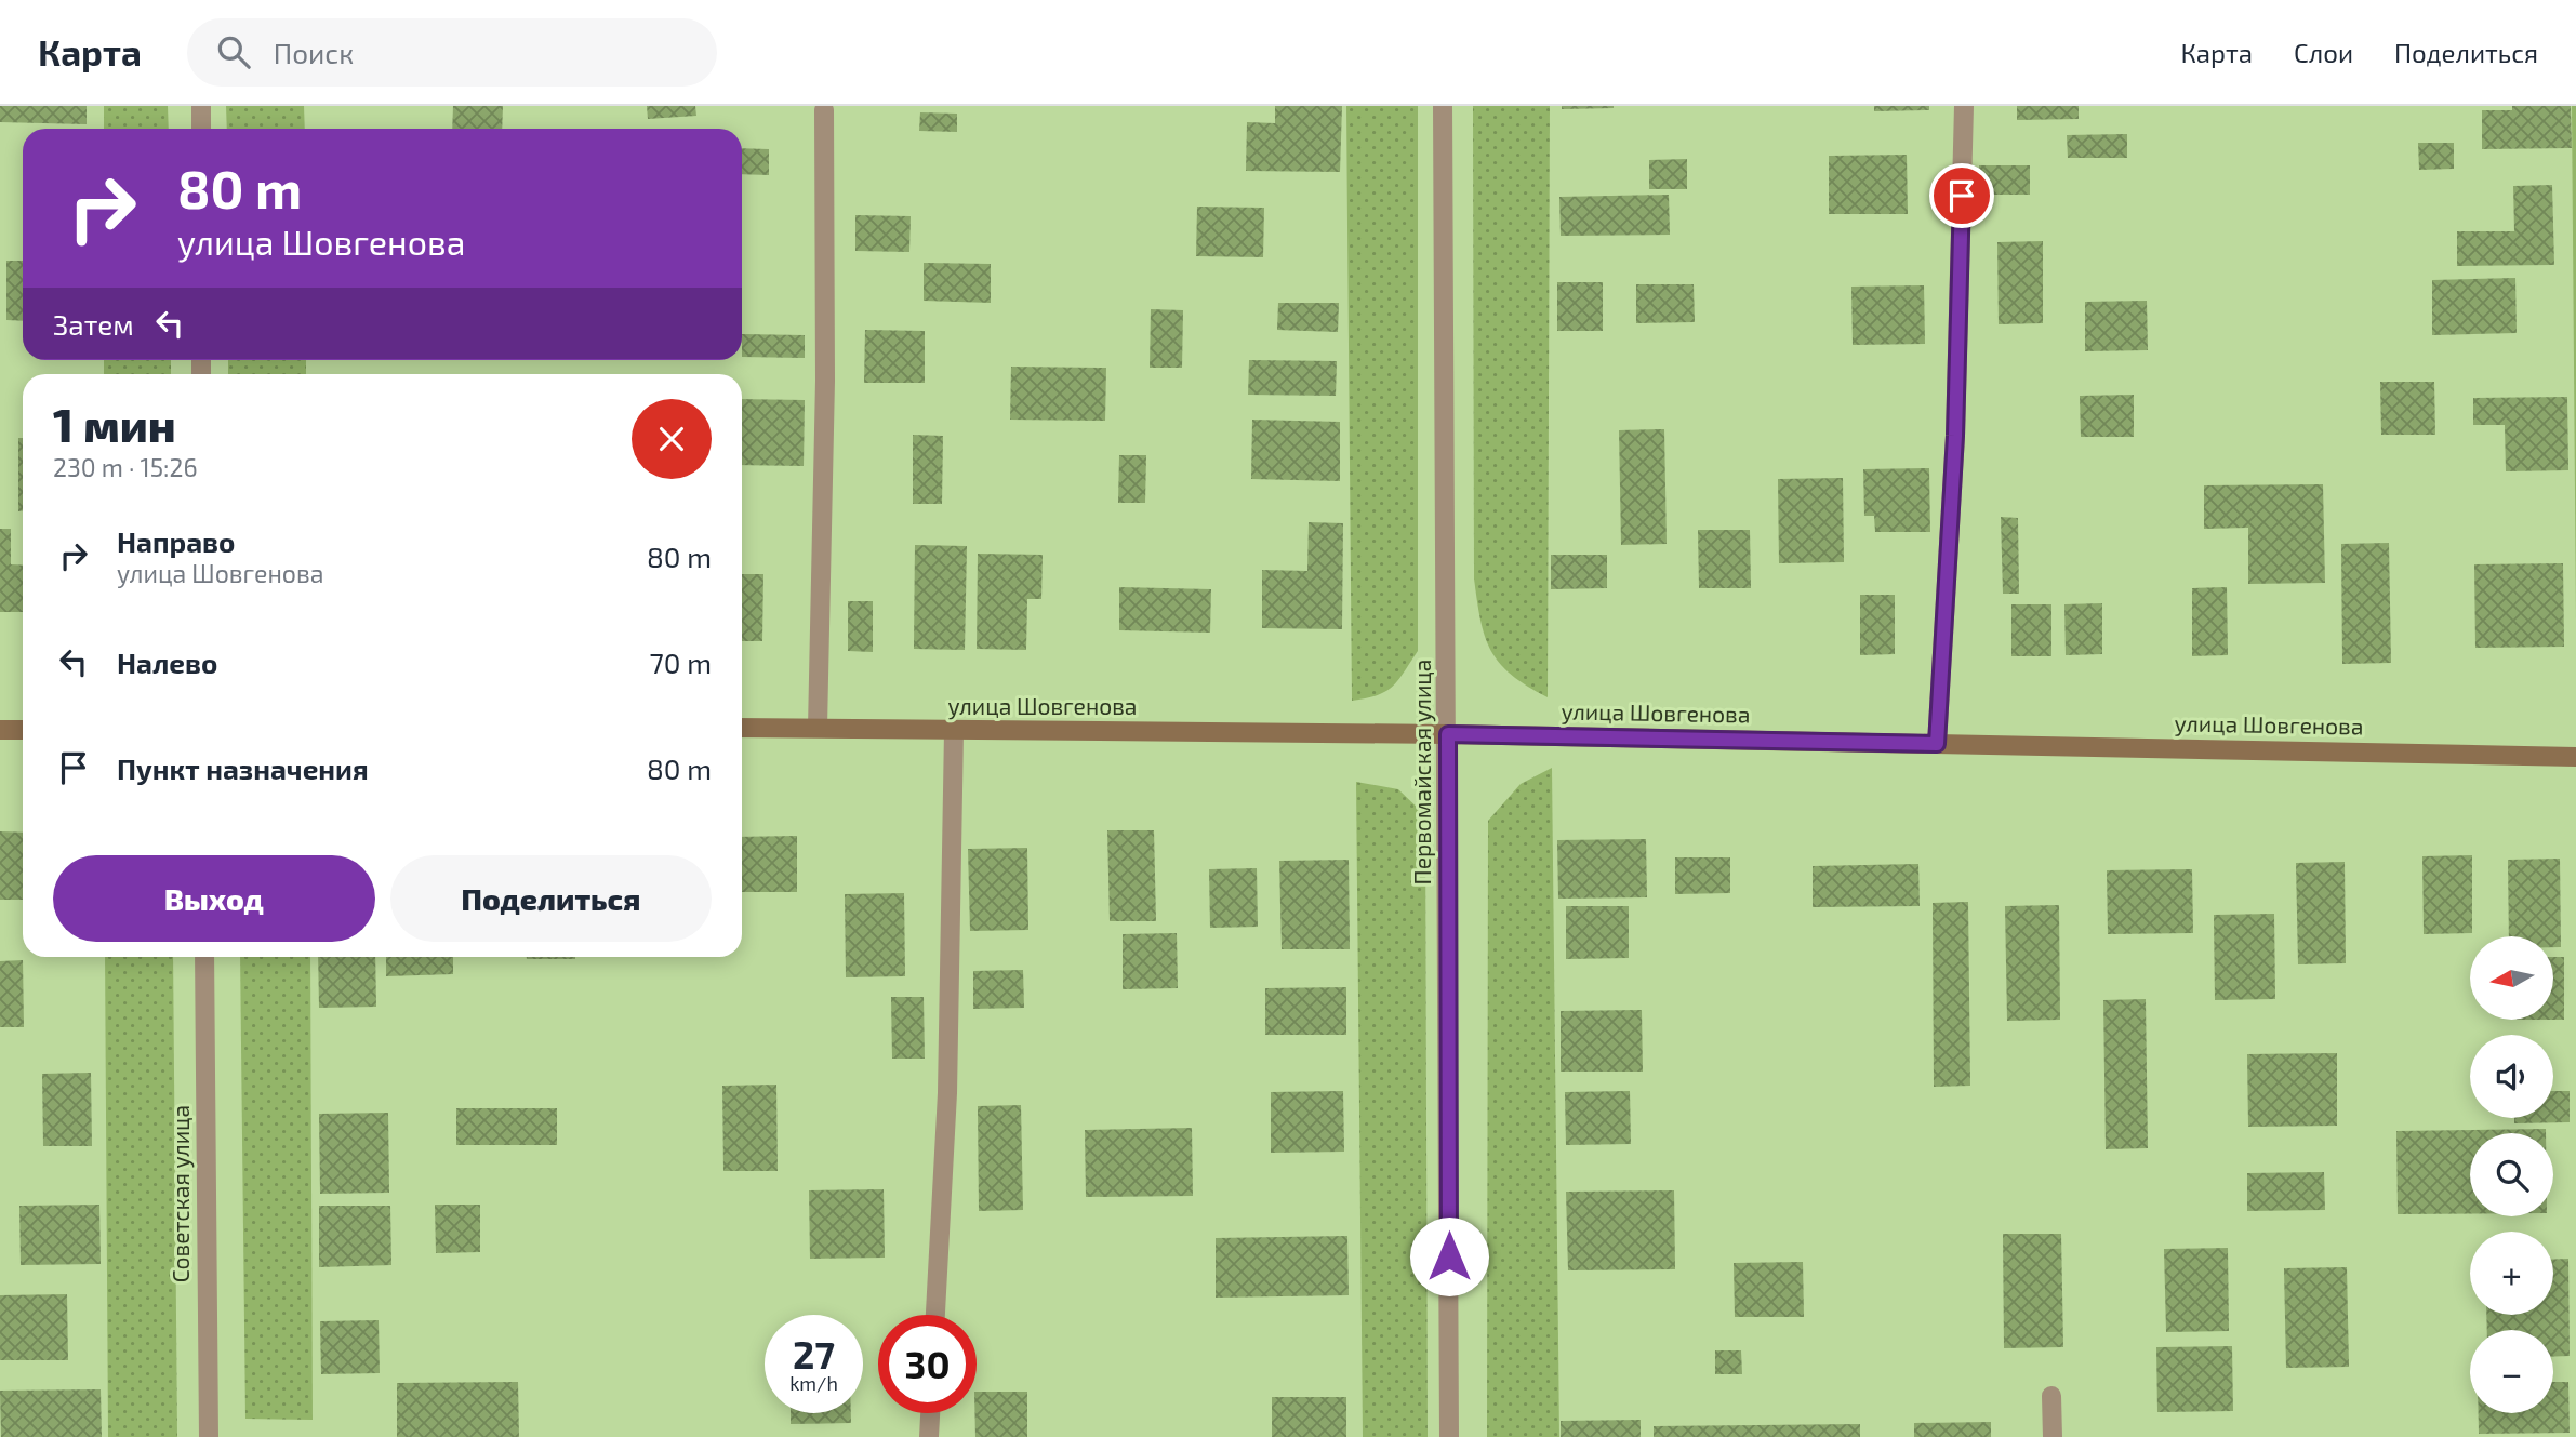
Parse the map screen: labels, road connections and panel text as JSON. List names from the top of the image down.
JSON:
{
  "streets": {
    "main road": ["улица Шовгенова"],
    "street": ["Первомайская улица", "Советская улица"]
  },
  "crossings": [
    ["улица Шовгенова", "Первомайская улица"]
  ],
  "north": "left",
  "page": {
    "header": "Карта",
    "search": "Поиск",
    "nav": ["Карта", "Слои", "Поделиться"],
    "turn": ["80 m", "улица Шовгенова"],
    "then": "Затем",
    "heading": ["1 мин", "230 m · 15:26"],
    "list": [
      {
        "name": "Направо",
        "note": "улица Шовгенова",
        "value": "80 m"
      },
      {
        "name": "Налево",
        "value": "70 m"
      },
      {
        "name": "Пункт назначения",
        "value": "80 m"
      }
    ],
    "buttons": ["Выход", "Поделиться"],
    "map_buttons": ["+", "−"],
    "speed": "27 km/h",
    "limit": "30"
  }
}
